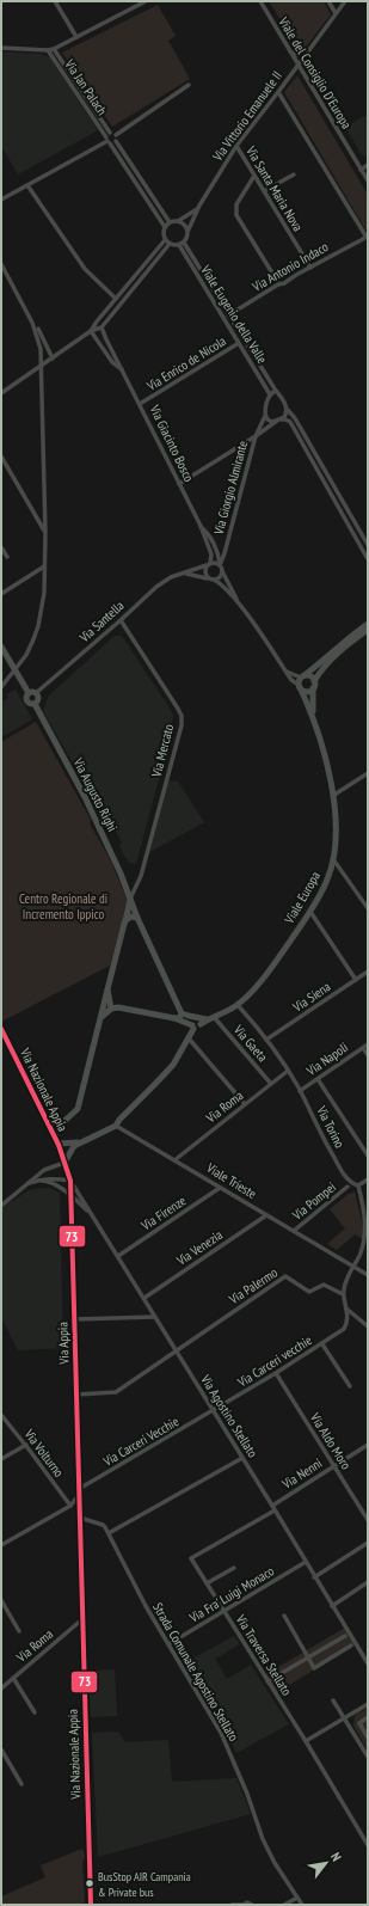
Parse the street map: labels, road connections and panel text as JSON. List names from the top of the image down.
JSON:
{
  "streets": {
    "street": [
      "Viale del Consiglio D'Europa",
      "Via Jan Palach",
      "Via Vittorio Emanuele II",
      "Via Santa Maria Nova",
      "Via Antonio Indaco",
      "Viale Eugenio della Valle",
      "Via Enrico de Nicola",
      "Via Giacinto Bosco",
      "Via Giorgio Almirante",
      "Via Santella",
      "Via Mercato",
      "Via Augusto Righi",
      "Viale Europa",
      "Via Siena",
      "Via Gaeta",
      "Via Napoli",
      "Via Nazionale Appia",
      "Via Roma",
      "Via Torino",
      "Viale Trieste",
      "Via Pompei",
      "Via Firenze",
      "Via Venezia",
      "Via Palermo",
      "Via Appia",
      "Via Carceri vecchie",
      "Via Agostino Stellato",
      "Via Carceri Vecchie",
      "Via Aldo Moro",
      "Via Volturno",
      "Via Nenni",
      "Via Fra' Luigi Monaco",
      "Via Traversa Stellato",
      "Strada Comunale Agostino Stellato"
    ]
  },
  "crossings": [
    ["Viale del Consiglio D'Europa", "Via Vittorio Emanuele II"],
    ["Via Jan Palach", "Via Vittorio Emanuele II"],
    ["Via Jan Palach", "Viale Eugenio della Valle"],
    ["Via Vittorio Emanuele II", "Via Santa Maria Nova"],
    ["Via Vittorio Emanuele II", "Viale Eugenio della Valle"],
    ["Via Santa Maria Nova", "Via Antonio Indaco"],
    ["Via Antonio Indaco", "Viale Eugenio della Valle"],
    ["Viale Eugenio della Valle", "Via Enrico de Nicola"],
    ["Viale Eugenio della Valle", "Via Giorgio Almirante"],
    ["Via Enrico de Nicola", "Via Giacinto Bosco"],
    ["Via Giacinto Bosco", "Via Giorgio Almirante"],
    ["Via Giacinto Bosco", "Via Santella"],
    ["Via Giorgio Almirante", "Via Santella"],
    ["Via Santella", "Via Mercato"],
    ["Via Santella", "Via Augusto Righi"],
    ["Via Mercato", "Via Augusto Righi"],
    ["Viale Europa", "Via Gaeta"],
    ["Viale Europa", "Via Torino"],
    ["Via Siena", "Via Torino"],
    ["Via Gaeta", "Via Roma"],
    ["Via Napoli", "Via Torino"],
    ["Via Nazionale Appia", "Via Roma"],
    ["Via Nazionale Appia", "Via Appia"],
    ["Via Nazionale Appia", "Via Carceri Vecchie"],
    ["Via Nazionale Appia", "Strada Comunale Agostino Stellato"],
    ["Via Roma", "Via Torino"],
    ["Via Roma", "Viale Trieste"],
    ["Viale Trieste", "Via Pompei"],
    ["Viale Trieste", "Via Firenze"],
    ["Viale Trieste", "Via Venezia"],
    ["Via Firenze", "Via Agostino Stellato"],
    ["Via Venezia", "Via Agostino Stellato"],
    ["Via Palermo", "Via Carceri vecchie"],
    ["Via Palermo", "Via Agostino Stellato"],
    ["Via Appia", "Via Agostino Stellato"],
    ["Via Appia", "Via Carceri Vecchie"],
    ["Via Carceri vecchie", "Via Agostino Stellato"],
    ["Via Carceri vecchie", "Via Carceri Vecchie"],
    ["Via Carceri vecchie", "Via Aldo Moro"],
    ["Via Agostino Stellato", "Via Carceri Vecchie"],
    ["Via Agostino Stellato", "Via Nenni"],
    ["Via Agostino Stellato", "Via Fra' Luigi Monaco"],
    ["Via Agostino Stellato", "Via Traversa Stellato"],
    ["Via Aldo Moro", "Via Nenni"],
    ["Via Nenni", "Via Traversa Stellato"],
    ["Via Fra' Luigi Monaco", "Via Traversa Stellato"],
    ["Via Fra' Luigi Monaco", "Strada Comunale Agostino Stellato"]
  ],
  "parks": ["Centro Regionale di Incremento Ippico"],
  "places": ["BusStop AIR Campania & Private bus"],
  "lines": ["transit line 73"],
  "north": "top right"
}
